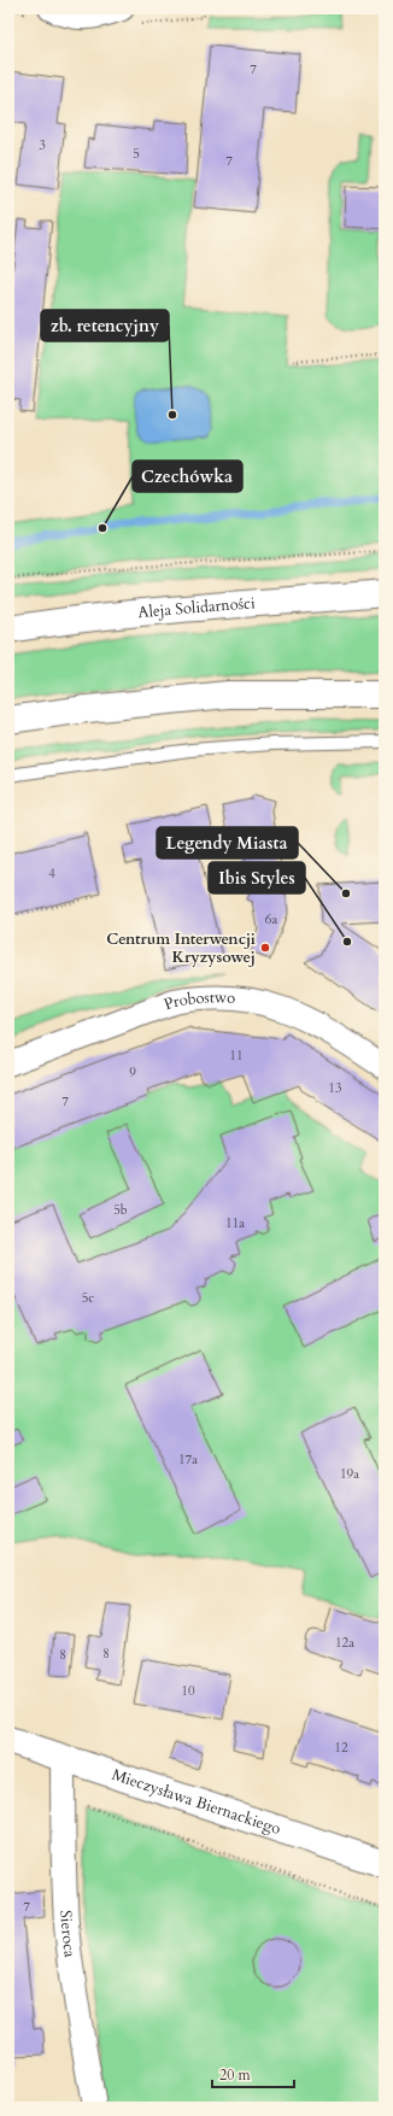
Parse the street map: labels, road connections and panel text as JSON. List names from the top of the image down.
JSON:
{
  "streets": {
    "main road": ["Aleja Solidarności", "Mieczysława Biernackiego"],
    "street": ["Probostwo", "Sieroca"]
  },
  "crossings": [
    ["Mieczysława Biernackiego", "Sieroca"]
  ],
  "places": [
    "zb. retencyjny",
    "Czechówka",
    "Legendy Miasta",
    "Ibis Styles",
    "Centrum Interwencji Kryzysowej"
  ],
  "house_numbers": [
    "7",
    "3",
    "5",
    "7",
    "4",
    "6a",
    "11",
    "9",
    "13",
    "7",
    "5b",
    "11a",
    "5c",
    "17a",
    "19a",
    "12a",
    "8",
    "8",
    "10",
    "12",
    "7"
  ],
  "scale_bar": "20 m"
}
